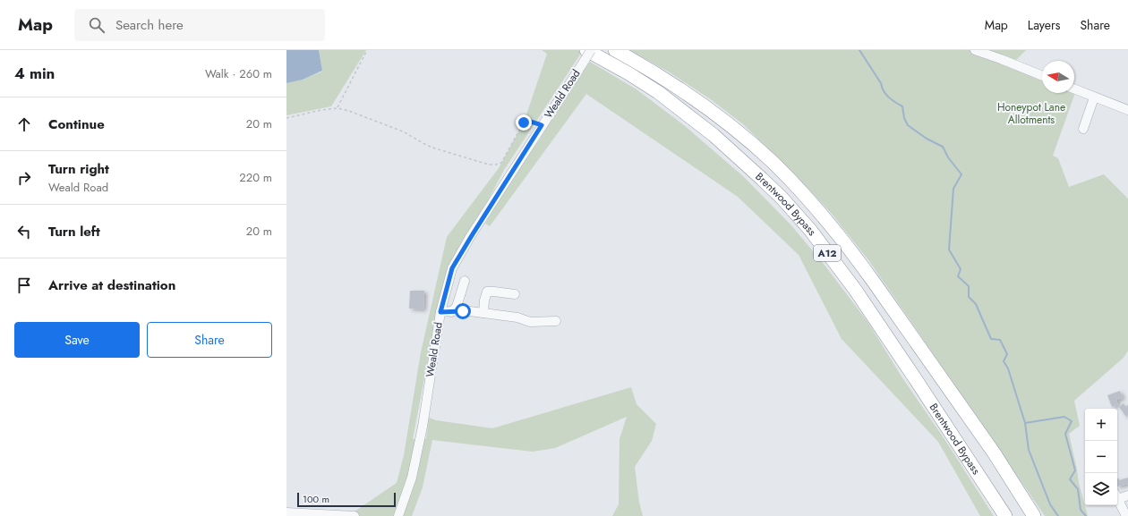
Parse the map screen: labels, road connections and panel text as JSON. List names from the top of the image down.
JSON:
{
  "streets": {
    "highway": ["Brentwood Bypass", "A12"],
    "street": ["Weald Road"]
  },
  "parks": ["Honeypot Lane Allotments"],
  "scale_bar": "100 m",
  "north": "left",
  "page": {
    "header": "Map",
    "search": "Search here",
    "nav": ["Map", "Layers", "Share"],
    "heading": ["4 min", "Walk · 260 m"],
    "list": [
      ["Continue", "20 m"],
      ["Turn right", "Weald Road", "220 m"],
      ["Turn left", "20 m"],
      "Arrive at destination"
    ],
    "buttons": ["Save", "Share"],
    "map_buttons": ["+", "−"],
    "scale": "100 m"
  }
}
